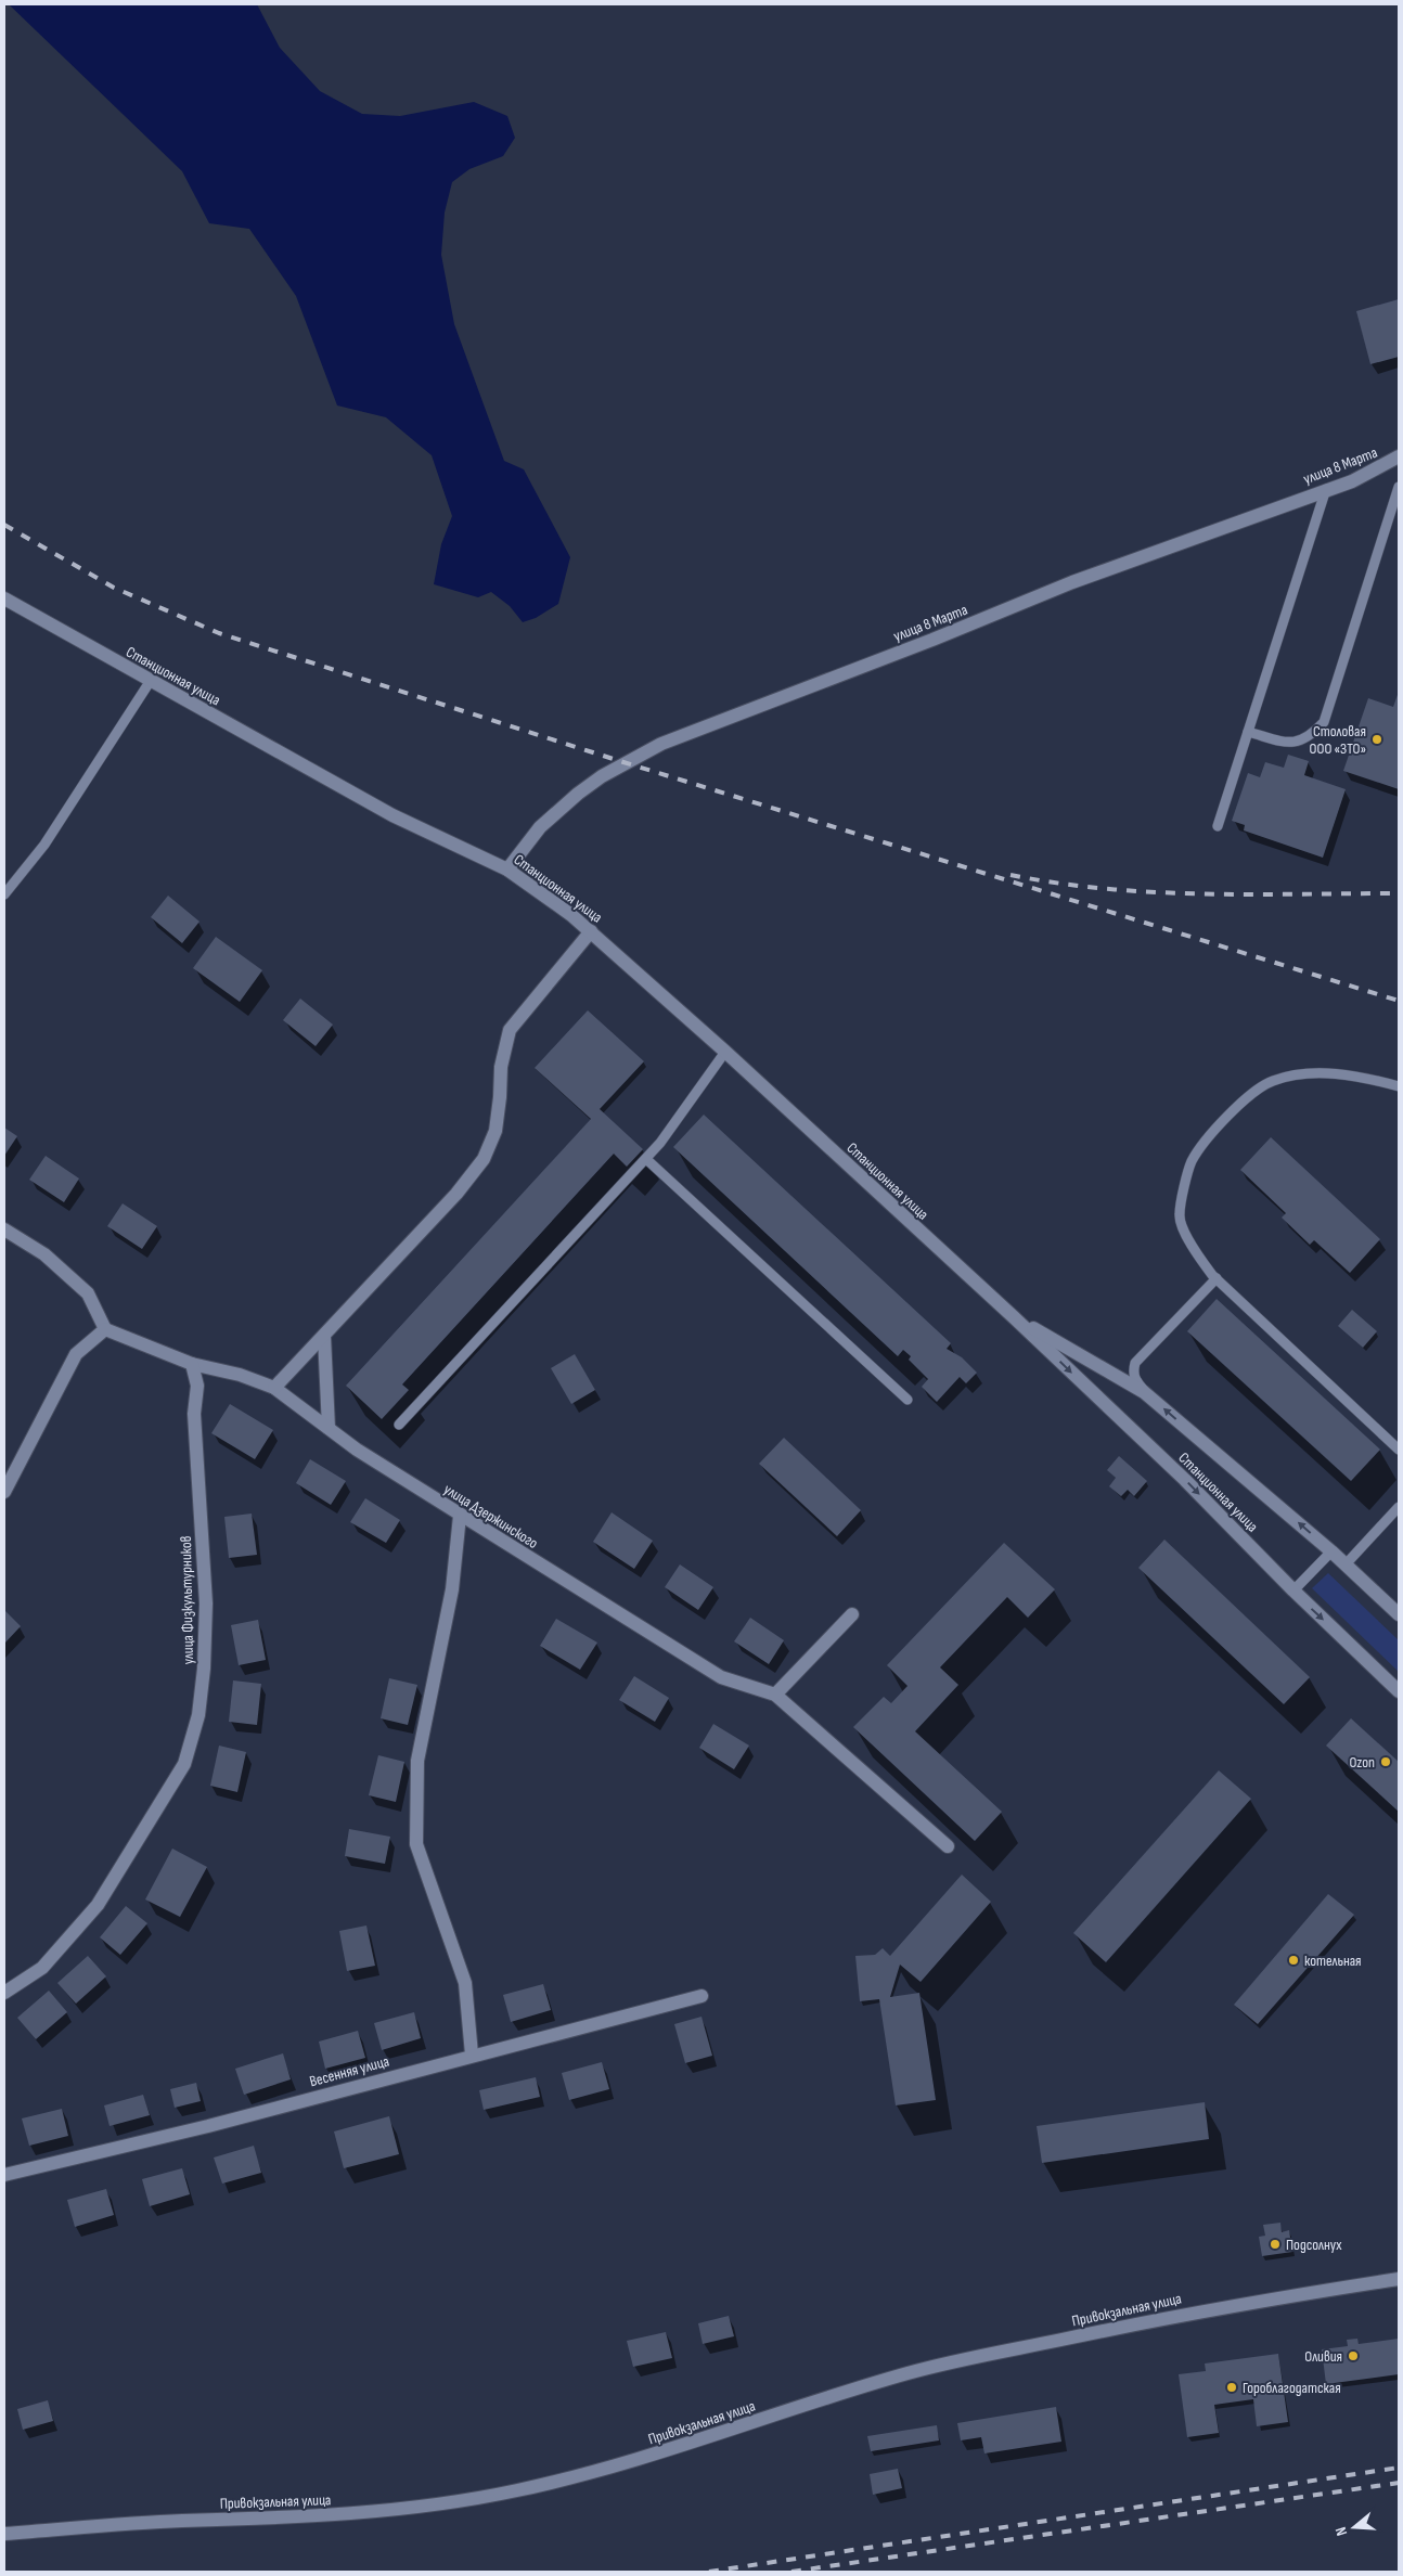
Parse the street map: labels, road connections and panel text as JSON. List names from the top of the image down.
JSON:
{
  "streets": {
    "street": [
      "улица 8 Марта",
      "Станционная улица",
      "улица Дзержинского",
      "улица Физкультурников",
      "Весенняя улица",
      "Привокзальная улица"
    ]
  },
  "crossings": [
    ["улица 8 Марта", "Станционная улица"],
    ["улица Дзержинского", "улица Физкультурников"]
  ],
  "places": [
    "Столовая ООО «ЗТО»",
    "Ozon",
    "котельная",
    "Подсолнух",
    "Оливия",
    "Гороблагодатская"
  ],
  "north": "left"
}
